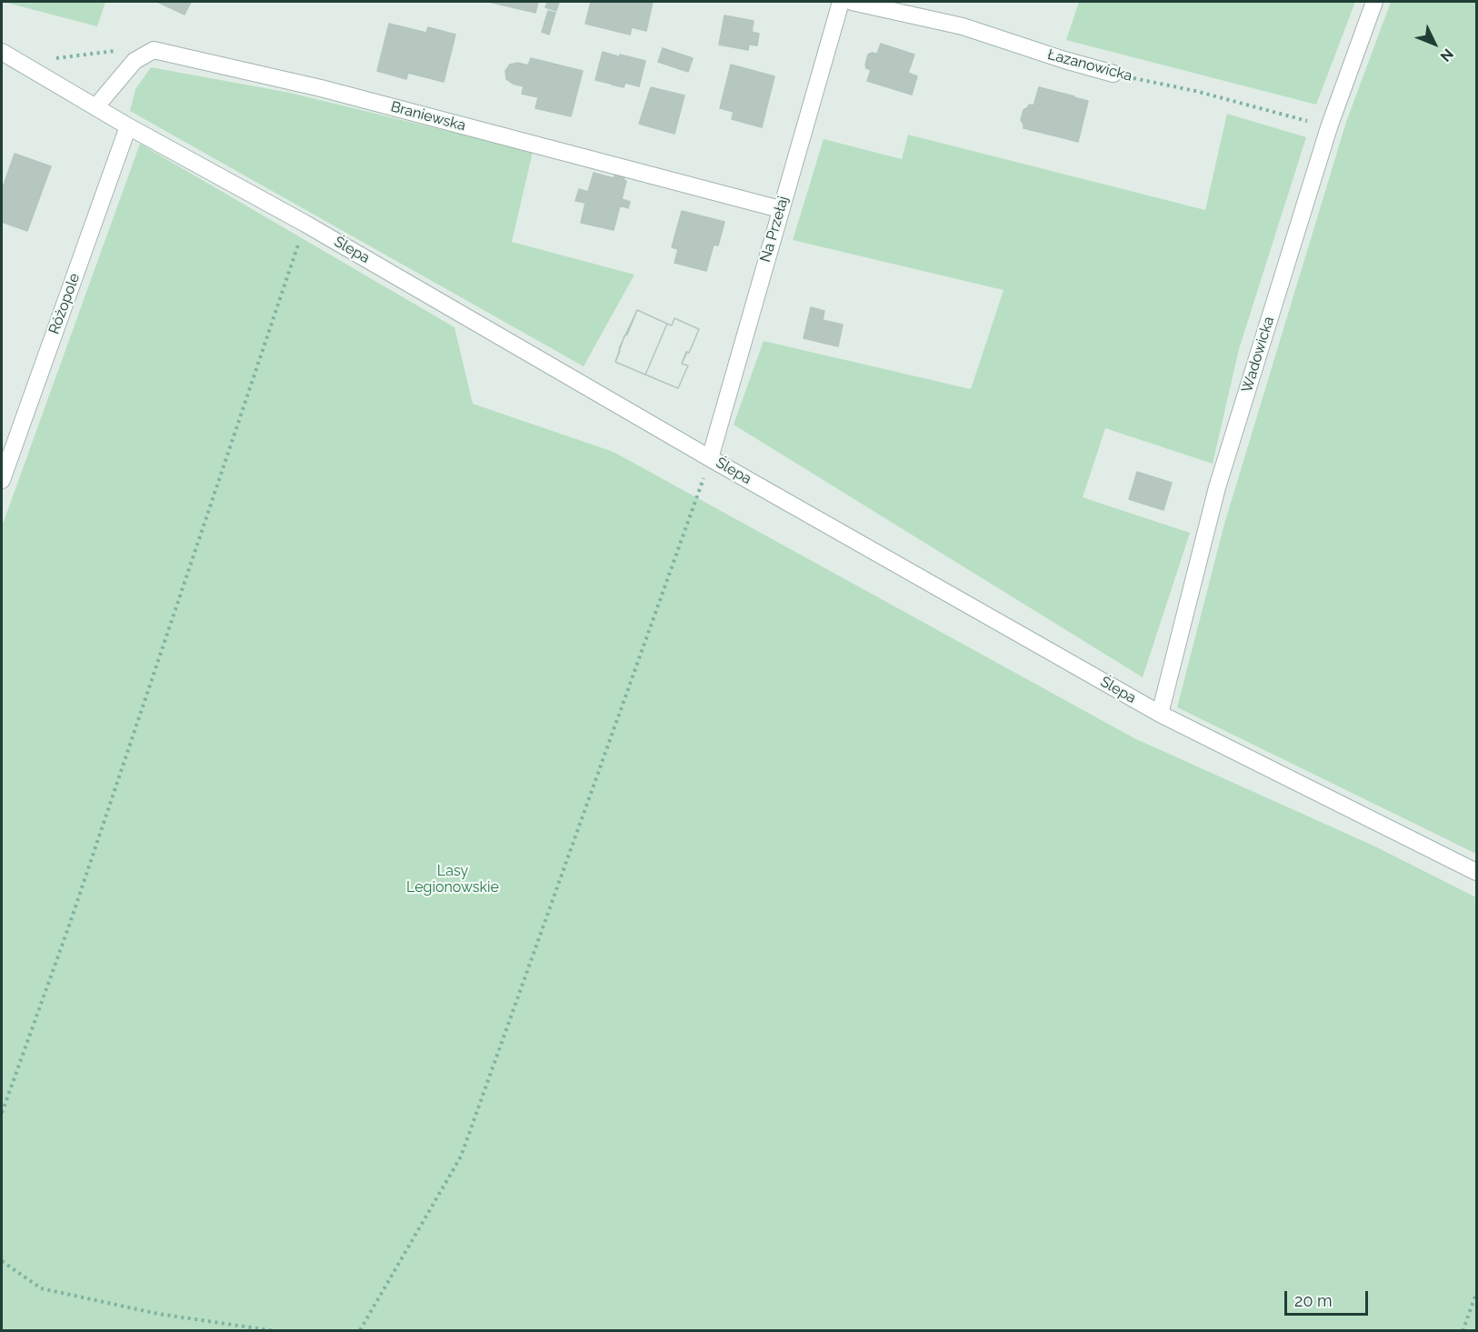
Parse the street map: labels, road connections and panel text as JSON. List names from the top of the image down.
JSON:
{
  "streets": {
    "street": [
      "Łazanowicka",
      "Braniewska",
      "Na Przełaj",
      "Ślepa",
      "Różopole",
      "Wadowicka"
    ]
  },
  "crossings": [
    ["Łazanowicka", "Wadowicka"],
    ["Braniewska", "Na Przełaj"],
    ["Na Przełaj", "Ślepa"],
    ["Ślepa", "Różopole"],
    ["Ślepa", "Wadowicka"]
  ],
  "parks": ["Lasy Legionowskie"],
  "scale_bar": "20 m",
  "north": "bottom right"
}
